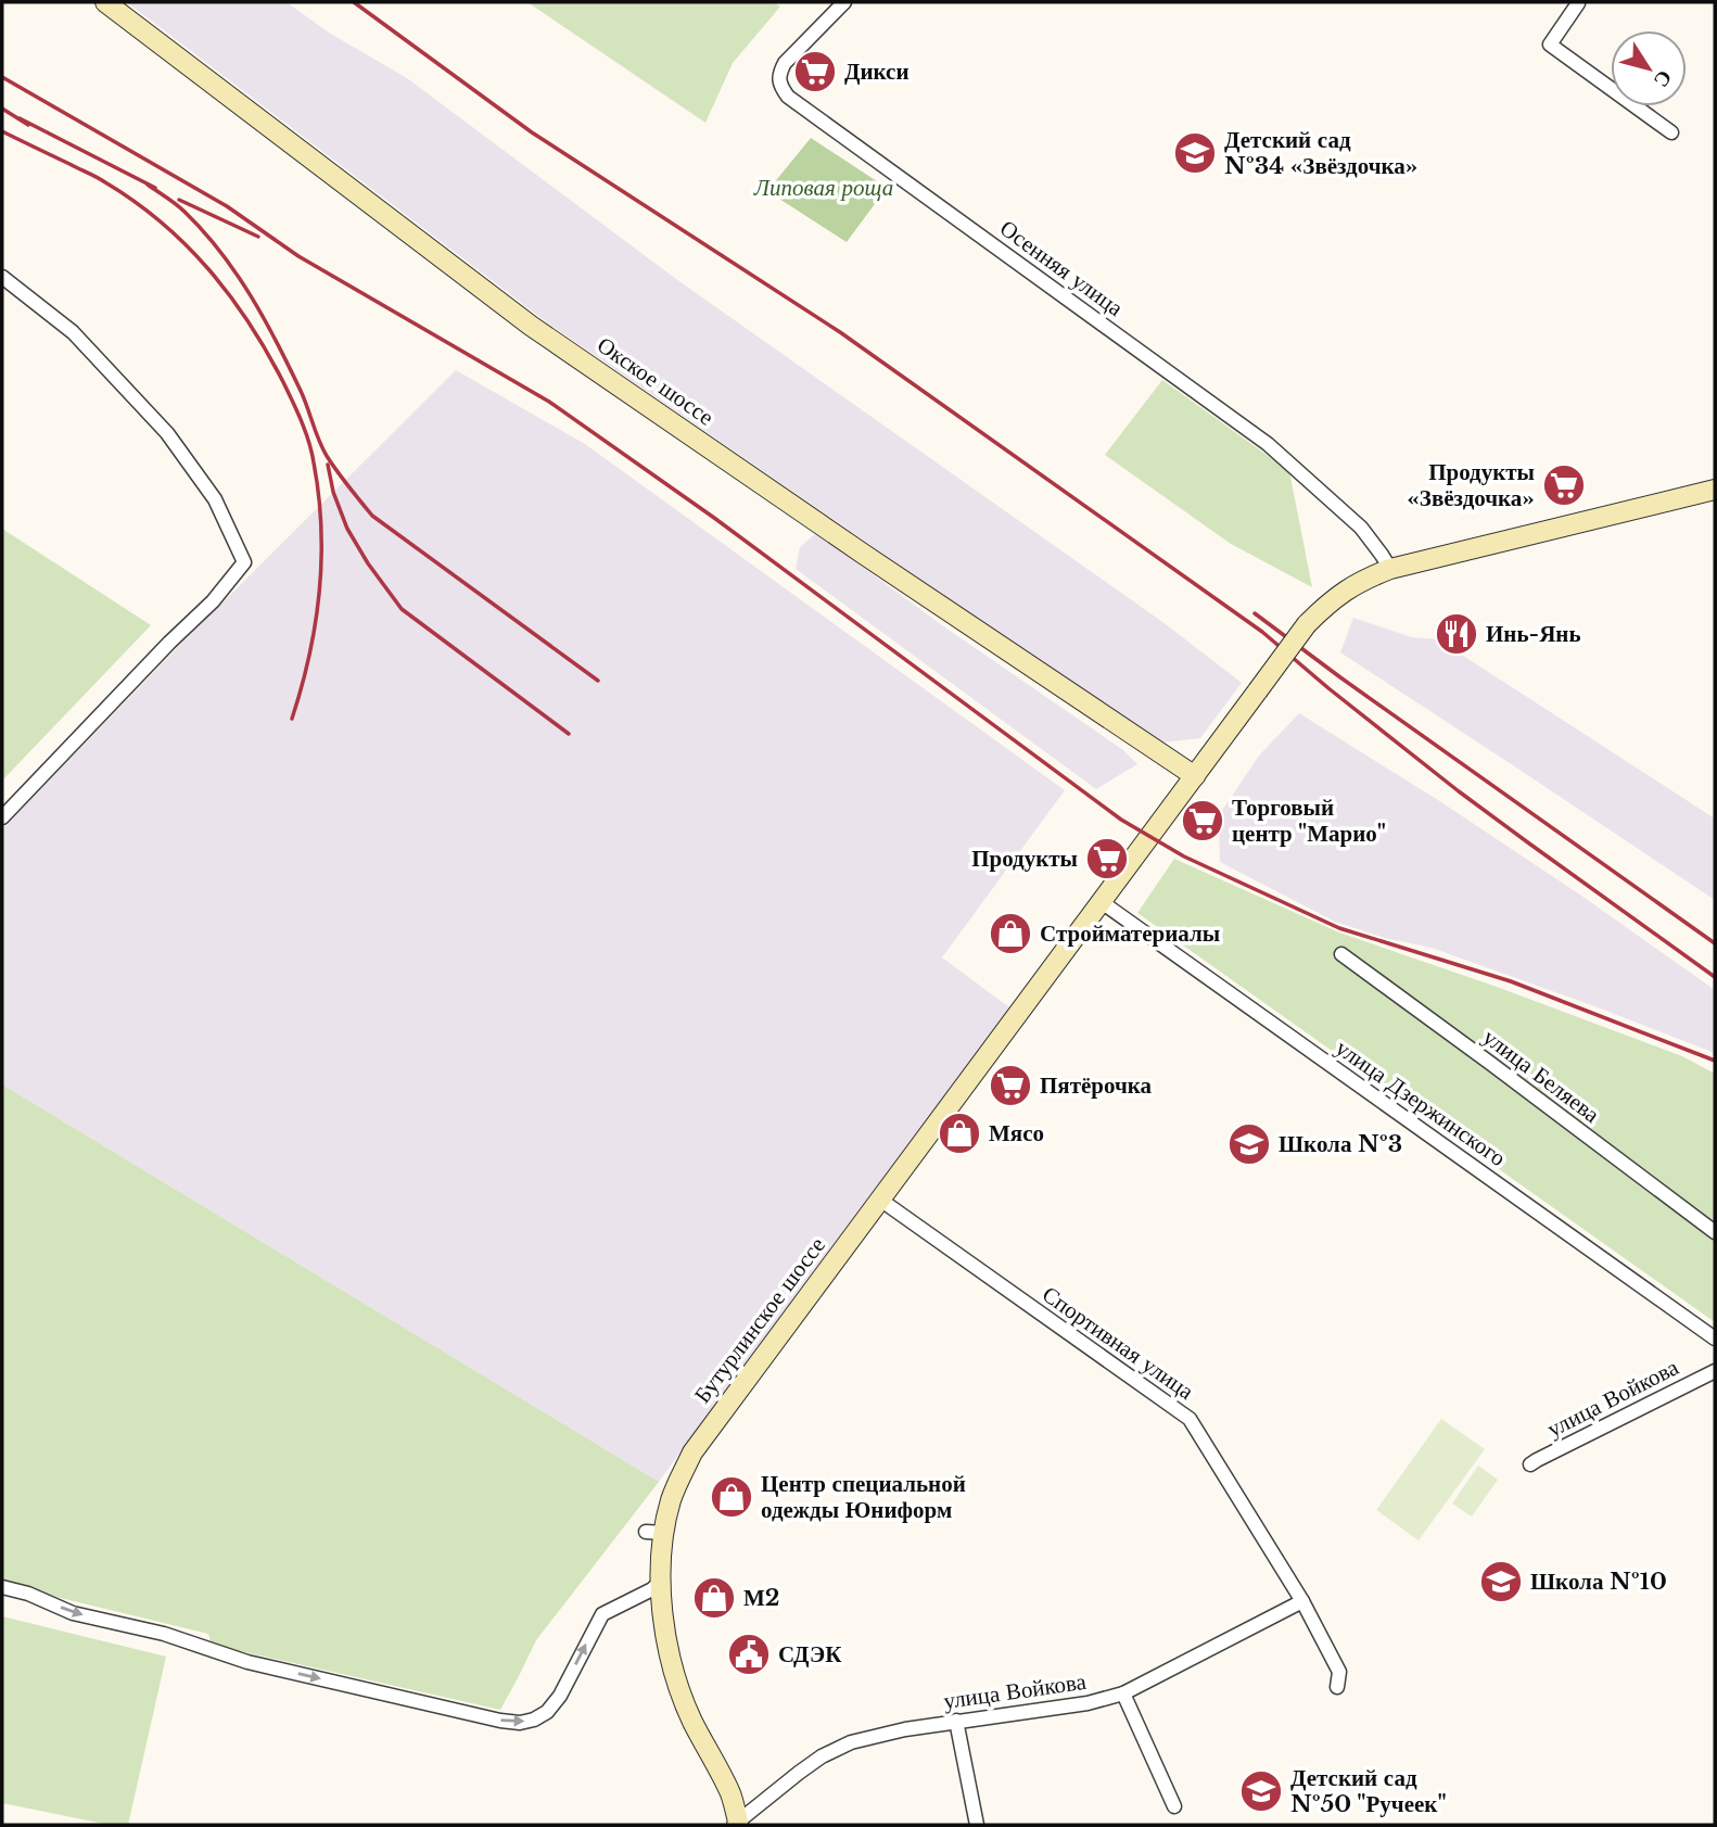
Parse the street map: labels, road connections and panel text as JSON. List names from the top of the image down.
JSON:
{
  "streets": {
    "main road": ["Окское шоссе", "Бутурлинское шоссе"],
    "street": [
      "Осенняя улица",
      "улица Беляева",
      "улица Дзержинского",
      "Спортивная улица",
      "улица Войкова"
    ]
  },
  "crossings": [
    ["Осенняя улица", "Бутурлинское шоссе"],
    ["Окское шоссе", "Бутурлинское шоссе"],
    ["улица Дзержинского", "Бутурлинское шоссе"],
    ["Бутурлинское шоссе", "Спортивная улица"],
    ["Бутурлинское шоссе", "улица Войкова"],
    ["Спортивная улица", "улица Войкова"]
  ],
  "parks": ["Липовая роща"],
  "places": {
    "supermarket": [
      "Дикси",
      "Продукты «Звёздочка»",
      "Торговый центр \"Марио\"",
      "Продукты",
      "Пятёрочка"
    ],
    "school or university": [
      "Детский сад №34 «Звёздочка»",
      "Школа №3",
      "Школа №10",
      "Детский сад №50 \"Ручеек\""
    ],
    "restaurant": ["Инь-Янь"],
    "shop": [
      "Стройматериалы",
      "Мясо",
      "Центр специальной одежды Юниформ",
      "М2"
    ],
    "public building": ["СДЭК"]
  },
  "north": "bottom right"
}
